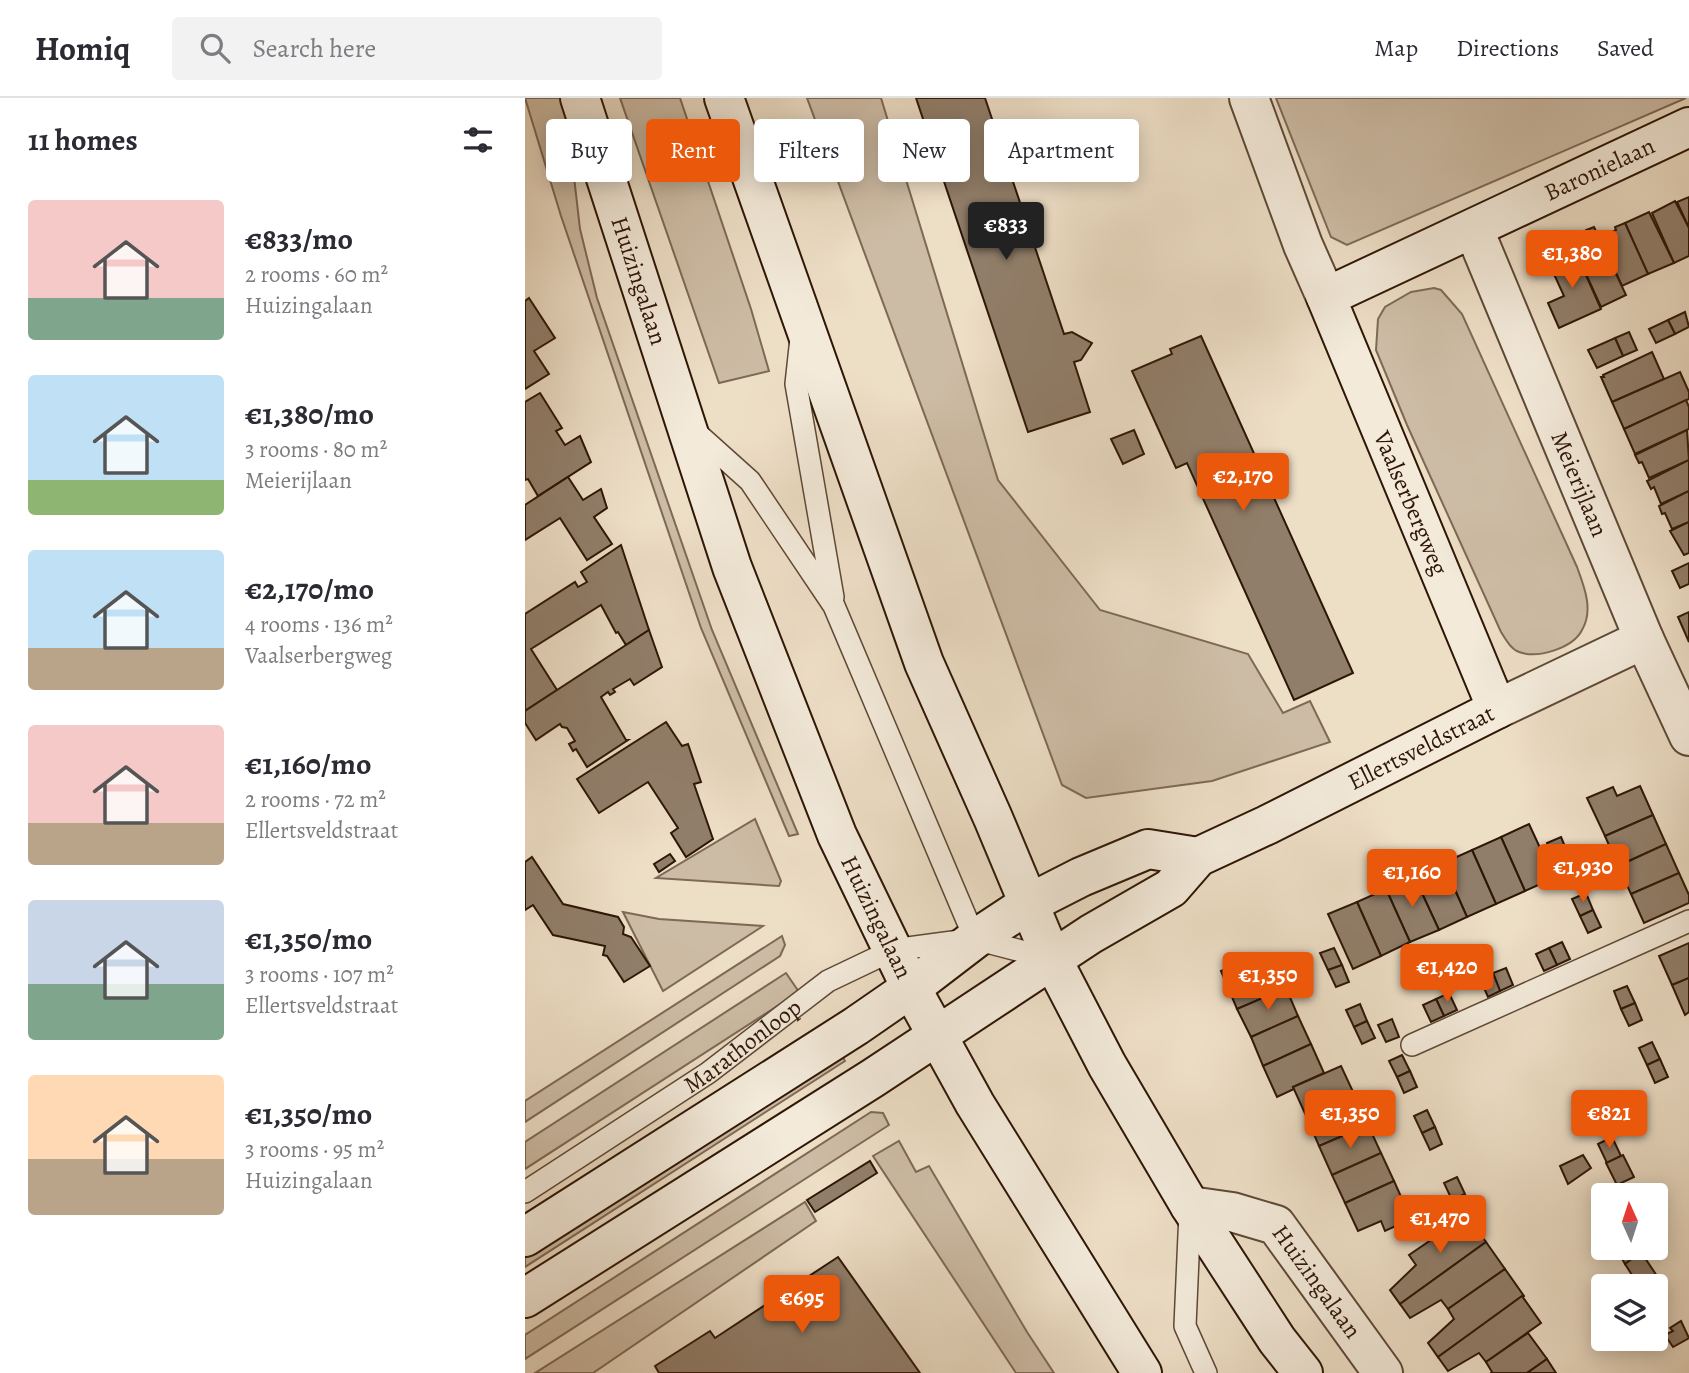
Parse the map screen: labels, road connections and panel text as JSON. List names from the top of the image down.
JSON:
{
  "streets": {
    "main road": [
      "Baronielaan",
      "Huizingalaan",
      "Meierijlaan",
      "Vaalserbergweg",
      "Ellertsveldstraat",
      "Marathonloop"
    ]
  },
  "crossings": [
    ["Baronielaan", "Meierijlaan"],
    ["Huizingalaan", "Ellertsveldstraat"],
    ["Huizingalaan", "Marathonloop"],
    ["Meierijlaan", "Ellertsveldstraat"],
    ["Vaalserbergweg", "Ellertsveldstraat"]
  ],
  "north": "top",
  "page": {
    "header": "Homiq",
    "search": "Search here",
    "nav": ["Map", "Directions", "Saved"],
    "heading": "11 homes",
    "chip": [
      "Buy",
      "Rent",
      "Filters",
      "New",
      "Apartment"
    ],
    "list": [
      {
        "name": "€833/mo",
        "note": "2 rooms · 60 m² · Huizingalaan"
      },
      {
        "name": "€1,380/mo",
        "note": "3 rooms · 80 m² · Meierijlaan"
      },
      {
        "name": "€2,170/mo",
        "note": "4 rooms · 136 m² · Vaalserbergweg"
      },
      {
        "name": "€1,160/mo",
        "note": "2 rooms · 72 m² · Ellertsveldstraat"
      },
      {
        "name": "€1,350/mo",
        "note": "3 rooms · 107 m² · Ellertsveldstraat"
      },
      {
        "name": "€1,350/mo",
        "note": "3 rooms · 95 m² · Huizingalaan"
      }
    ],
    "price": [
      "€833",
      "€1,380",
      "€2,170",
      "€1,930",
      "€1,160",
      "€1,420",
      "€1,350",
      "€1,350",
      "€821",
      "€1,470",
      "€695"
    ]
  }
}
